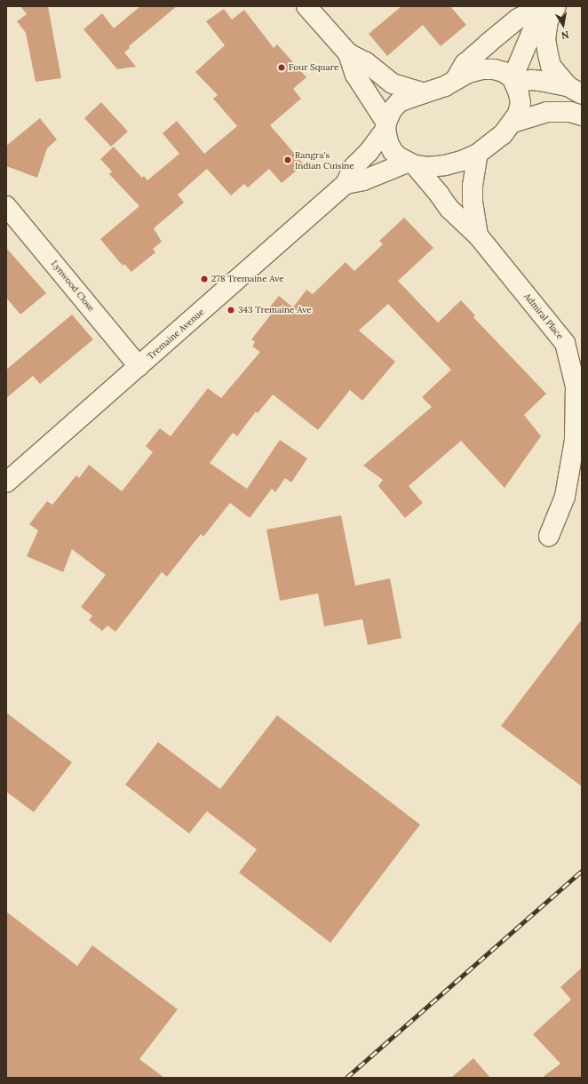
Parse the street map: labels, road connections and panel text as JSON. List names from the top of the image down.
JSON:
{
  "streets": {
    "main road": ["Lynwood Close", "Admiral Place", "Tremaine Avenue"]
  },
  "crossings": [
    ["Lynwood Close", "Tremaine Avenue"],
    ["Admiral Place", "Tremaine Avenue"]
  ],
  "places": [
    "Four Square",
    "Rangra's Indian Cuisine",
    "278 Tremaine Ave",
    "343 Tremaine Ave"
  ],
  "north": "bottom"
}
